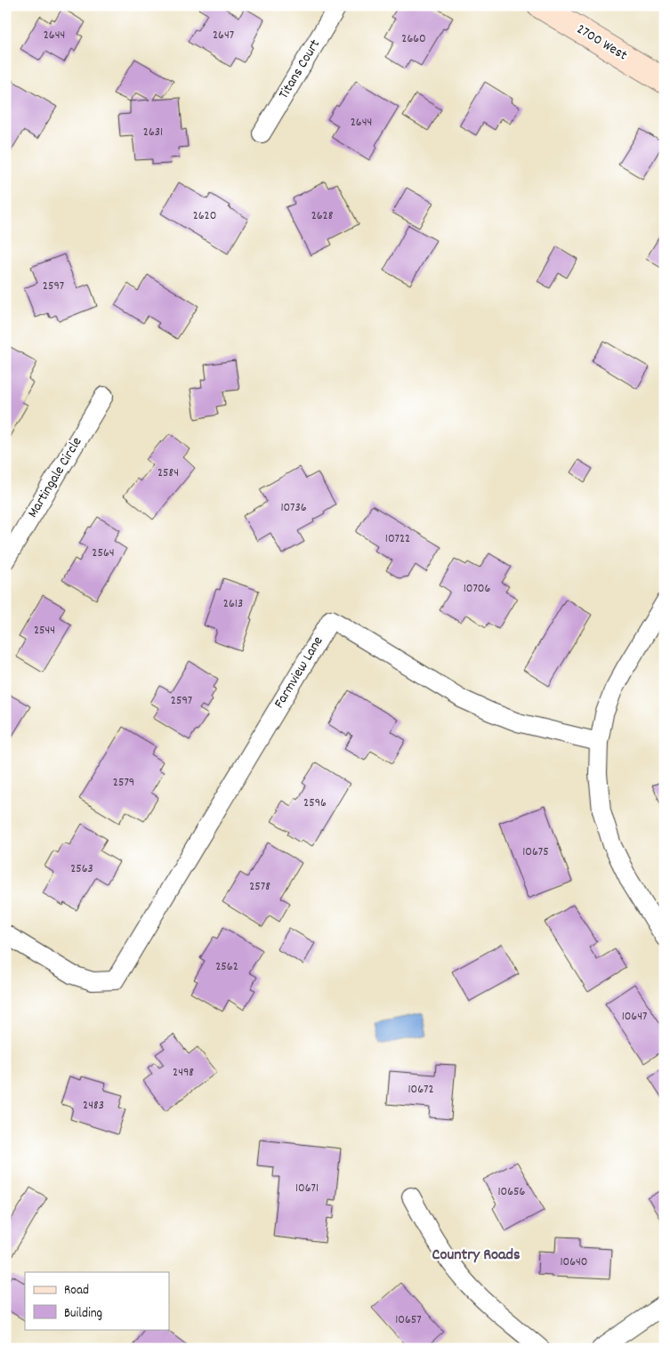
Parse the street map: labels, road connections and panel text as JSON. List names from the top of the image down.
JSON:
{
  "streets": {
    "main road": ["2700 West"],
    "street": ["Titans Court", "Martingale Circle", "Farmview Lane"]
  },
  "districts": ["Country Roads"],
  "house_numbers": [
    "2644",
    "2647",
    "2660",
    "2644",
    "2631",
    "2620",
    "2628",
    "2597",
    "2584",
    "10736",
    "10722",
    "2564",
    "10706",
    "2613",
    "2544",
    "2597",
    "2579",
    "2596",
    "10675",
    "2563",
    "2578",
    "2562",
    "10647",
    "2498",
    "10672",
    "2483",
    "10671",
    "10656",
    "10640",
    "10657"
  ],
  "legend": ["Road", "Building"]
}
